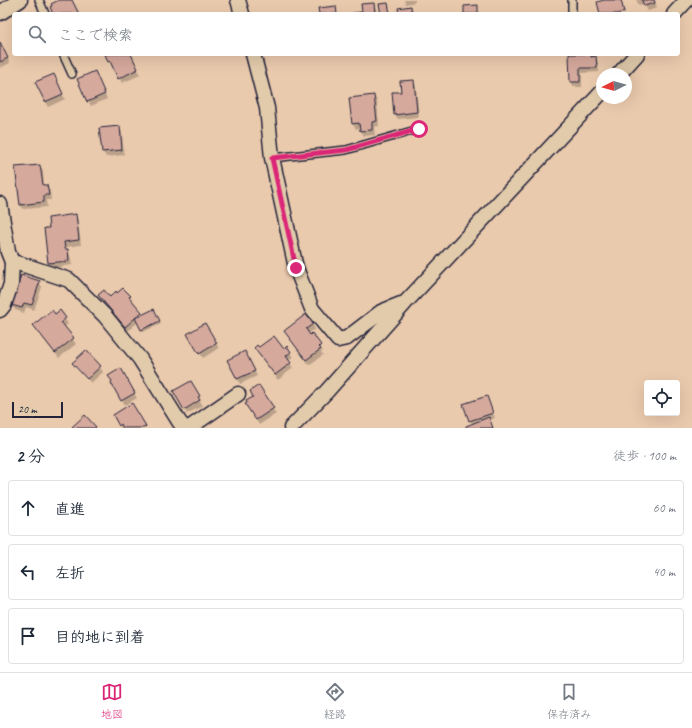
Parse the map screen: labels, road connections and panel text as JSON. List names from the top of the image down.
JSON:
{
  "scale_bar": "20 m",
  "north": "left",
  "page": {
    "search": "ここで検索",
    "scale": "20 m",
    "heading": ["2 分", "徒歩 · 100 m"],
    "list": [
      ["直進", "60 m"],
      ["左折", "40 m"],
      "目的地に到着"
    ],
    "nav": ["地図", "経路", "保存済み"]
  }
}
